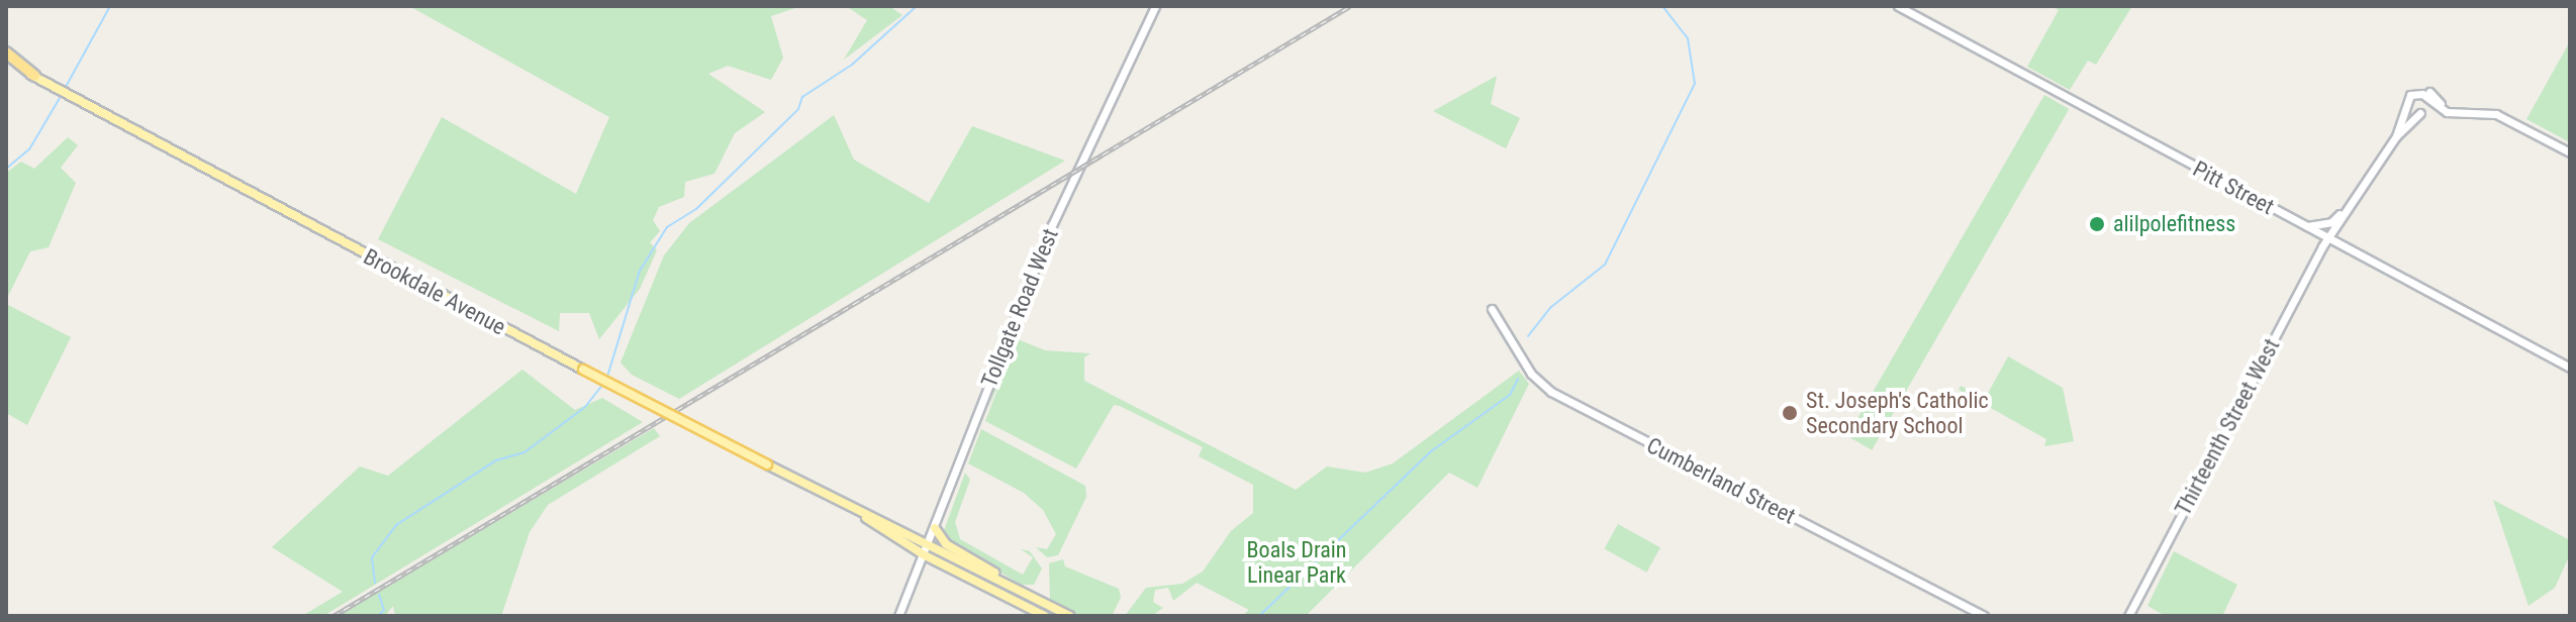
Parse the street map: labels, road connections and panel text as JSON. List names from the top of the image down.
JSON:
{
  "streets": {
    "main road": ["Brookdale Avenue"],
    "street": [
      "Pitt Street",
      "Tollgate Road West",
      "Thirteenth Street West",
      "Cumberland Street"
    ]
  },
  "crossings": [
    ["Pitt Street", "Thirteenth Street West"],
    ["Brookdale Avenue", "Tollgate Road West"]
  ],
  "parks": ["Boals Drain Linear Park"],
  "places": ["alilpolefitness", "St. Joseph's Catholic Secondary School"]
}
